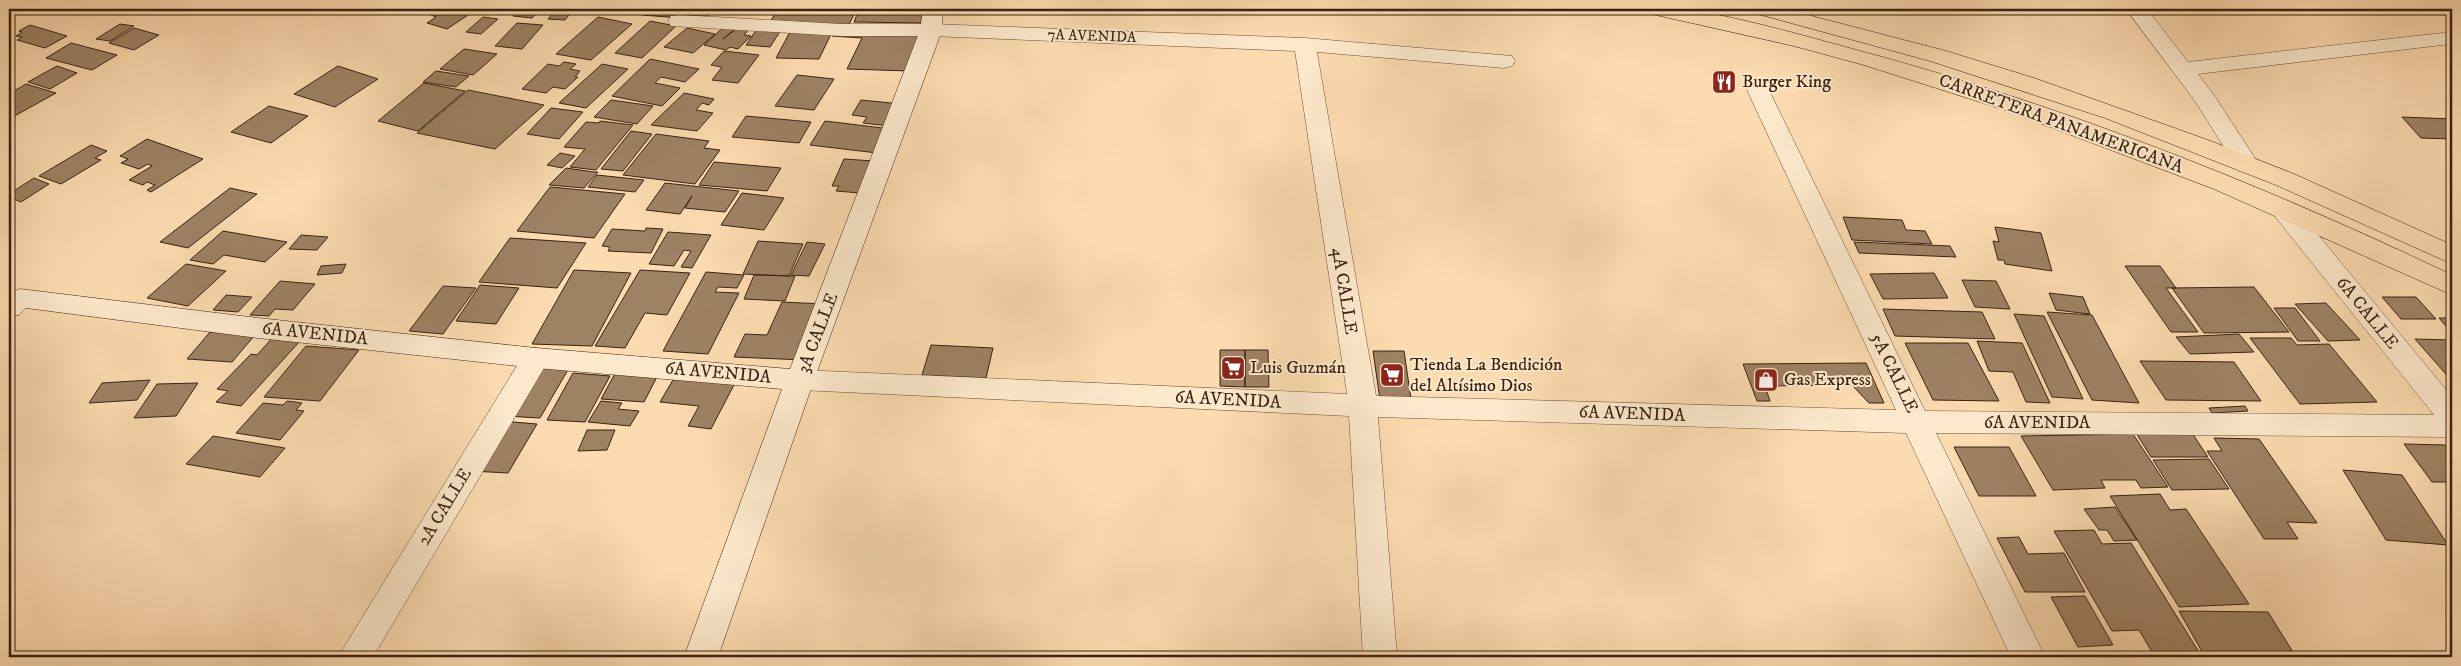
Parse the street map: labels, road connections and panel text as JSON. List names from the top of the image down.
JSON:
{
  "streets": {
    "highway": ["CARRETERA PANAMERICANA"],
    "street": [
      "7A AVENIDA",
      "4A CALLE",
      "6A CALLE",
      "3A CALLE",
      "6A AVENIDA",
      "5A CALLE",
      "2A CALLE"
    ]
  },
  "crossings": [
    ["7A AVENIDA", "4A CALLE"],
    ["7A AVENIDA", "3A CALLE"],
    ["CARRETERA PANAMERICANA", "6A CALLE"],
    ["4A CALLE", "6A AVENIDA"],
    ["3A CALLE", "6A AVENIDA"],
    ["6A AVENIDA", "5A CALLE"],
    ["6A AVENIDA", "2A CALLE"]
  ],
  "places": {
    "restaurant": ["Burger King"],
    "supermarket": ["Luis Guzmán", "Tienda La Bendición del Altísimo Dios"],
    "shop": ["Gas Express"]
  }
}
